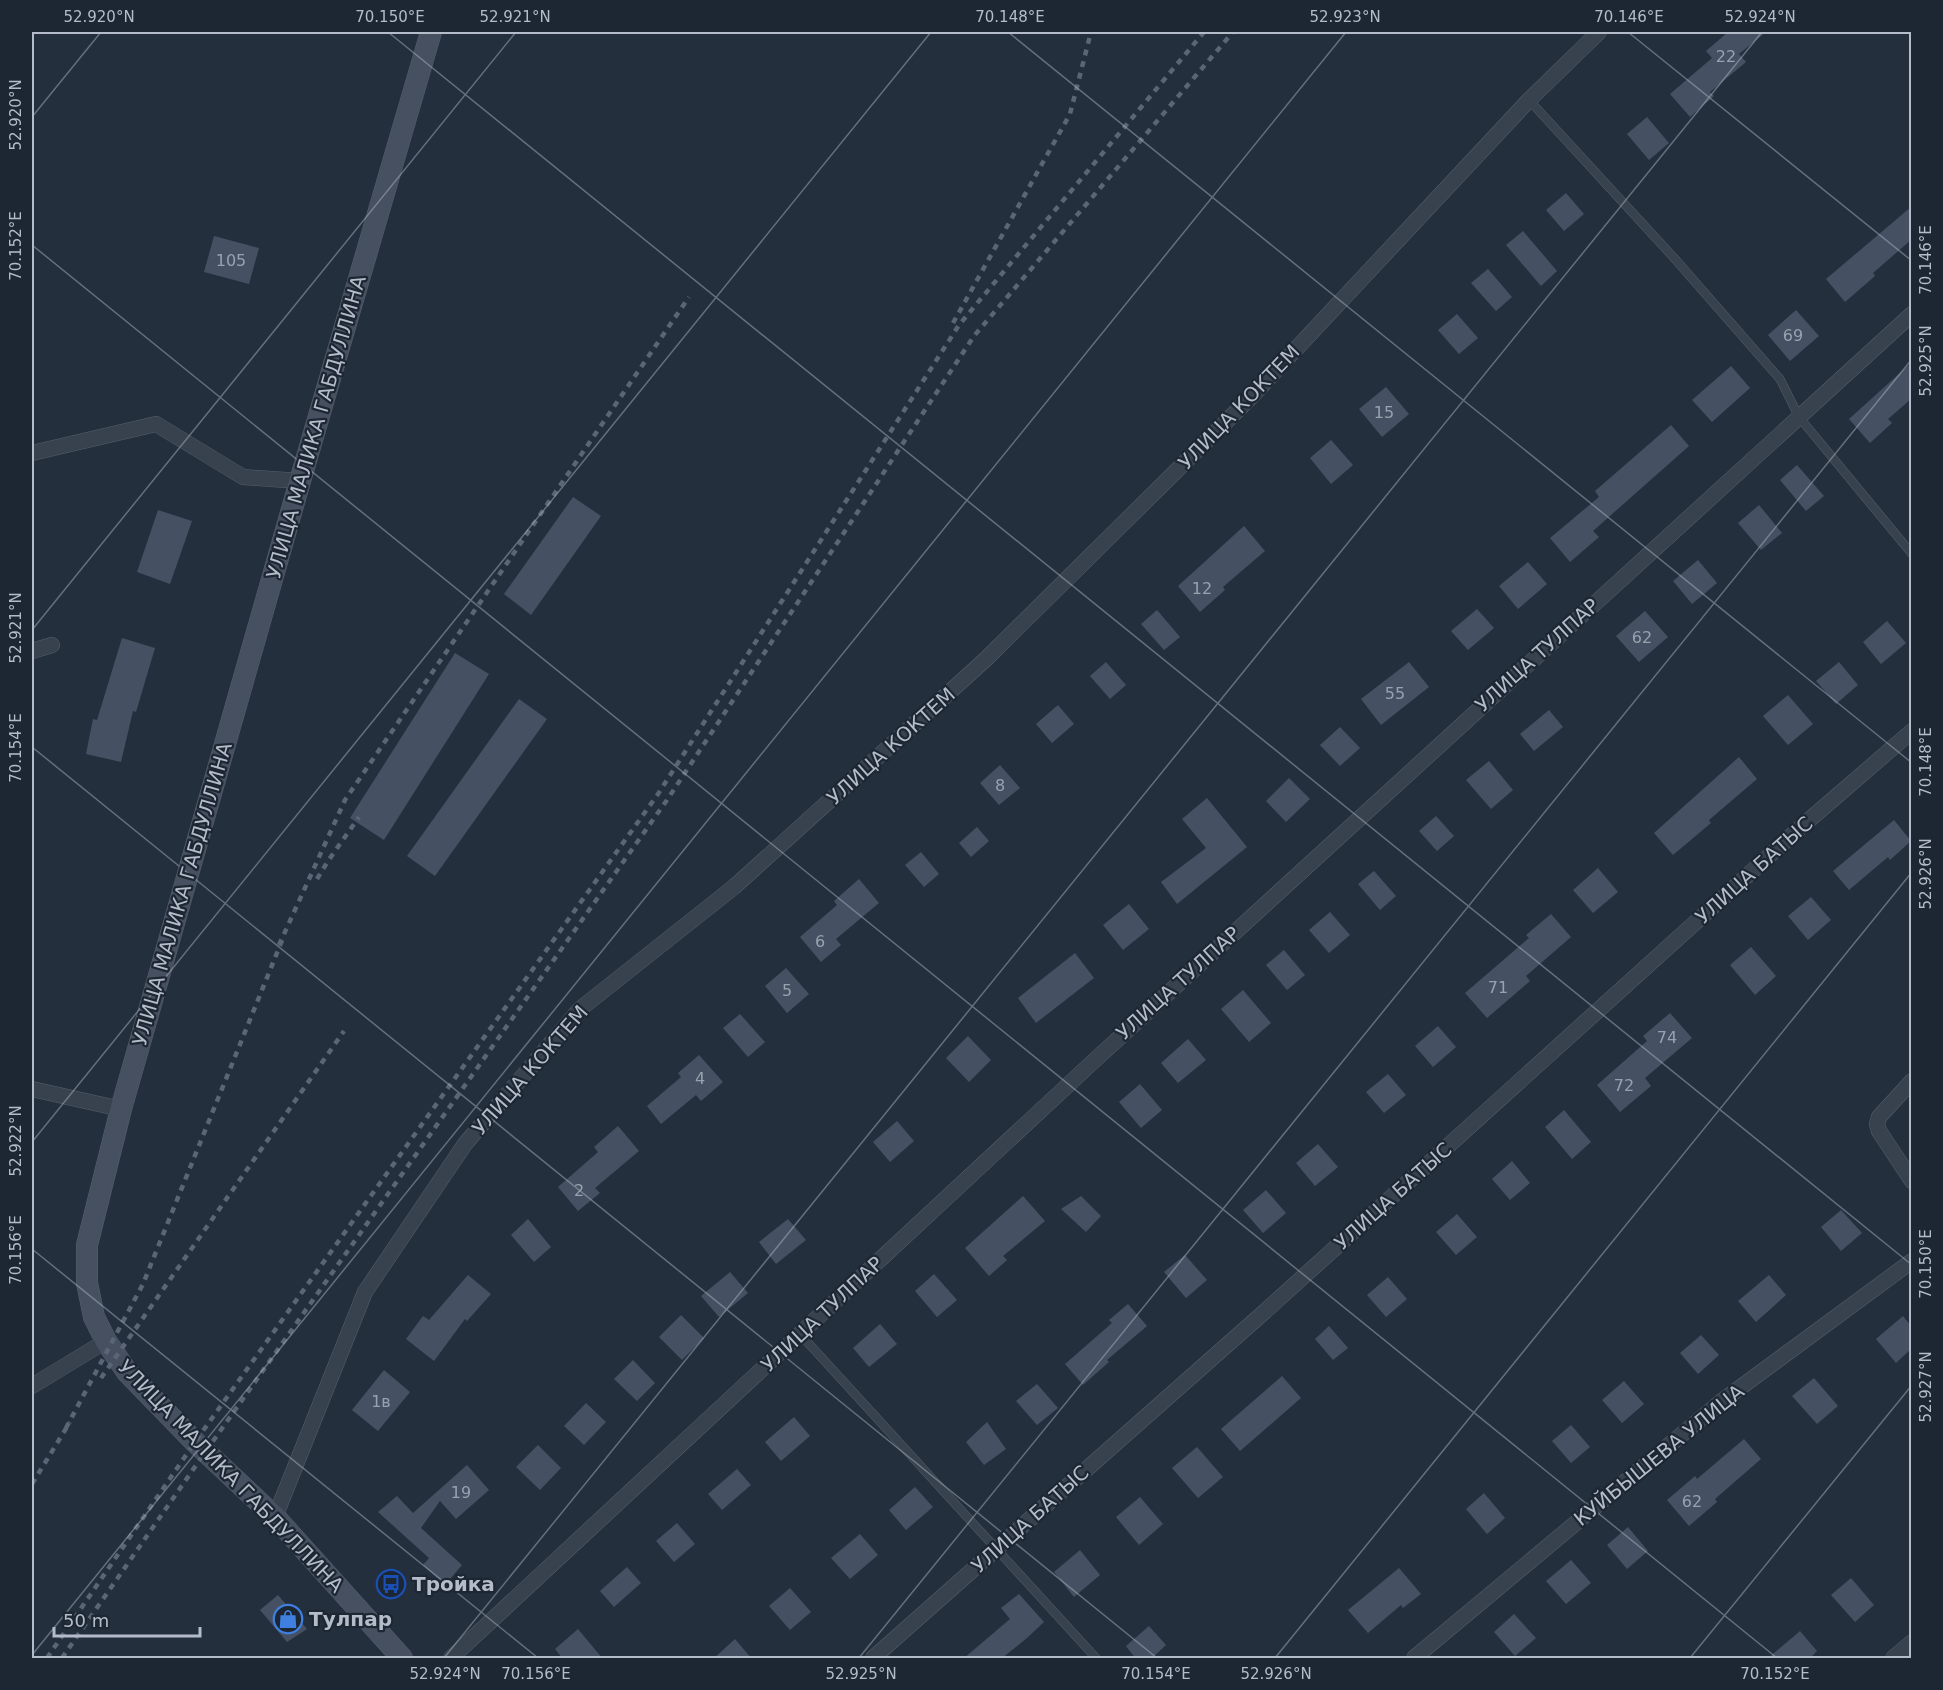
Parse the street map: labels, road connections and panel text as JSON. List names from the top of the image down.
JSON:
{
  "streets": {
    "main road": ["УЛИЦА МАЛИКА ГАБДУЛЛИНА"],
    "street": [
      "УЛИЦА КОКТЕМ",
      "УЛИЦА ТУЛПАР",
      "УЛИЦА БАТЫС",
      "КУЙБЫШЕВА УЛИЦА"
    ]
  },
  "crossings": [
    ["УЛИЦА КОКТЕМ", "УЛИЦА МАЛИКА ГАБДУЛЛИНА"]
  ],
  "places": {
    "bus stop": ["Тройка"],
    "shop": ["Тулпар"]
  },
  "house_numbers": [
    "22",
    "105",
    "69",
    "15",
    "12",
    "62",
    "55",
    "8",
    "6",
    "71",
    "5",
    "74",
    "4",
    "72",
    "2",
    "1в",
    "19",
    "62"
  ],
  "scale_bar": "50 m",
  "coordinates": [
    "52.920°N",
    "70.150°E",
    "52.921°N",
    "70.148°E",
    "52.923°N",
    "70.146°E",
    "52.924°N",
    "70.152°E",
    "52.925°N",
    "70.154°E",
    "52.926°N",
    "52.922°N",
    "70.156°E",
    "52.927°N"
  ]
}
